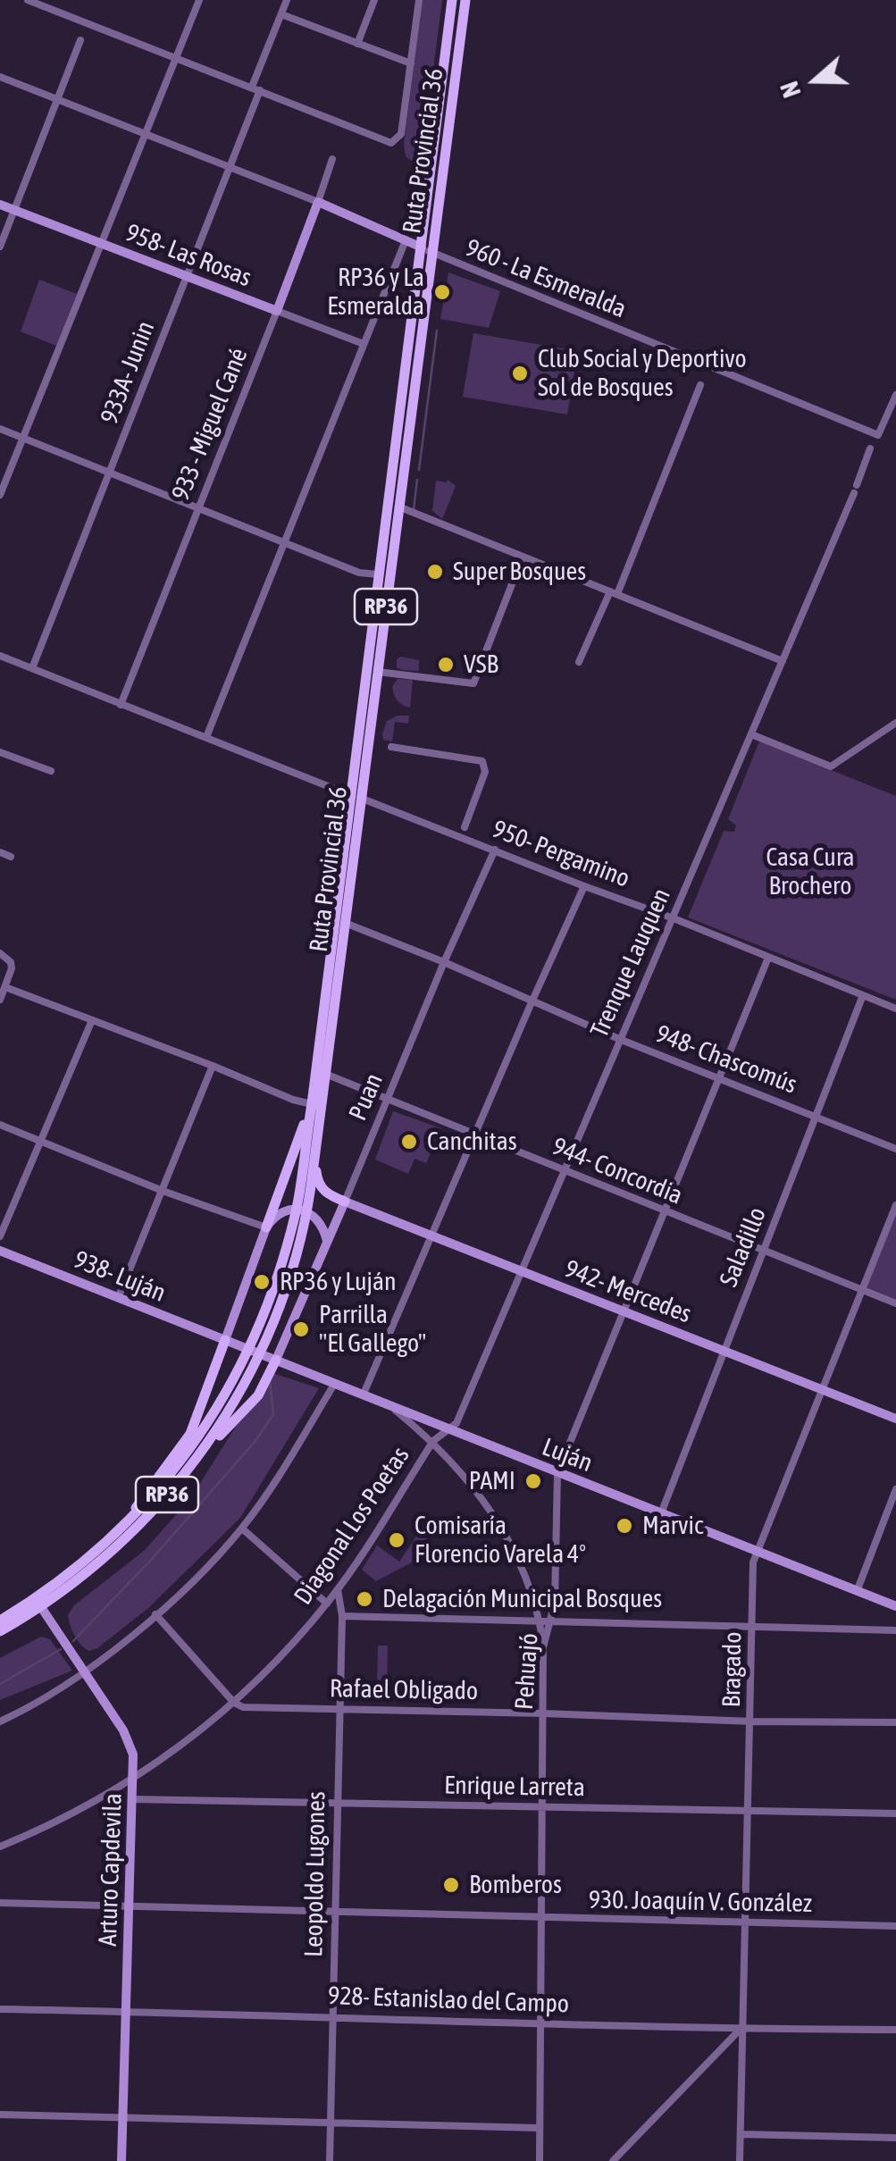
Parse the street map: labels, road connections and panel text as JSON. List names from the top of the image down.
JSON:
{
  "streets": {
    "main road": [
      "Ruta Provincial 36",
      "958- Las Rosas",
      "960 - La Esmeralda",
      "933 - Miguel Cané",
      "RP36",
      "Puan",
      "938- Luján",
      "942- Mercedes",
      "Luján",
      "Arturo Capdevila"
    ],
    "street": [
      "933A- Junin",
      "950- Pergamino",
      "Trenque Lauquen",
      "948- Chascomús",
      "944- Concordia",
      "Saladillo",
      "Diagonal Los Poetas",
      "Bragado",
      "Pehuajó",
      "Rafael Obligado",
      "Enrique Larreta",
      "Leopoldo Lugones",
      "930. Joaquín V. González",
      "928- Estanislao del Campo"
    ]
  },
  "crossings": [
    ["Ruta Provincial 36", "960 - La Esmeralda"],
    ["Ruta Provincial 36", "950- Pergamino"],
    ["Ruta Provincial 36", "948- Chascomús"],
    ["Ruta Provincial 36", "944- Concordia"],
    ["Ruta Provincial 36", "Luján"],
    ["Ruta Provincial 36", "Arturo Capdevila"],
    ["958- Las Rosas", "933A- Junin"],
    ["958- Las Rosas", "933 - Miguel Cané"],
    ["960 - La Esmeralda", "933A- Junin"],
    ["960 - La Esmeralda", "933 - Miguel Cané"],
    ["960 - La Esmeralda", "Trenque Lauquen"],
    ["933A- Junin", "950- Pergamino"],
    ["933 - Miguel Cané", "950- Pergamino"],
    ["950- Pergamino", "Trenque Lauquen"],
    ["950- Pergamino", "Puan"],
    ["950- Pergamino", "Saladillo"],
    ["950- Pergamino", "Pehuajó"],
    ["Trenque Lauquen", "948- Chascomús"],
    ["Trenque Lauquen", "944- Concordia"],
    ["Trenque Lauquen", "942- Mercedes"],
    ["Trenque Lauquen", "Luján"],
    ["Trenque Lauquen", "Diagonal Los Poetas"],
    ["948- Chascomús", "Puan"],
    ["948- Chascomús", "Saladillo"],
    ["948- Chascomús", "Pehuajó"],
    ["Puan", "944- Concordia"],
    ["Puan", "942- Mercedes"],
    ["Puan", "Luján"],
    ["944- Concordia", "Saladillo"],
    ["944- Concordia", "Bragado"],
    ["944- Concordia", "Pehuajó"],
    ["Saladillo", "942- Mercedes"],
    ["Saladillo", "Luján"],
    ["938- Luján", "Luján"],
    ["942- Mercedes", "Bragado"],
    ["942- Mercedes", "Pehuajó"],
    ["Luján", "Bragado"],
    ["Luján", "Pehuajó"],
    ["Diagonal Los Poetas", "Rafael Obligado"],
    ["Diagonal Los Poetas", "Arturo Capdevila"],
    ["Diagonal Los Poetas", "Leopoldo Lugones"],
    ["Bragado", "Rafael Obligado"],
    ["Bragado", "Enrique Larreta"],
    ["Bragado", "930. Joaquín V. González"],
    ["Bragado", "928- Estanislao del Campo"],
    ["Pehuajó", "Rafael Obligado"],
    ["Pehuajó", "Enrique Larreta"],
    ["Pehuajó", "930. Joaquín V. González"],
    ["Pehuajó", "928- Estanislao del Campo"],
    ["Rafael Obligado", "Leopoldo Lugones"],
    ["Enrique Larreta", "Arturo Capdevila"],
    ["Enrique Larreta", "Leopoldo Lugones"],
    ["Arturo Capdevila", "930. Joaquín V. González"],
    ["Arturo Capdevila", "928- Estanislao del Campo"],
    ["Leopoldo Lugones", "930. Joaquín V. González"],
    ["Leopoldo Lugones", "928- Estanislao del Campo"]
  ],
  "parks": ["Casa Cura Brochero"],
  "places": [
    "RP36 y La Esmeralda",
    "Club Social y Deportivo Sol de Bosques",
    "Super Bosques",
    "VSB",
    "Canchitas",
    "RP36 y Luján",
    "Parrilla \"El Gallego\"",
    "PAMI",
    "Marvic",
    "Comisaría Florencio Varela 4°",
    "Delagación Municipal Bosques",
    "Bomberos"
  ],
  "north": "left"
}
